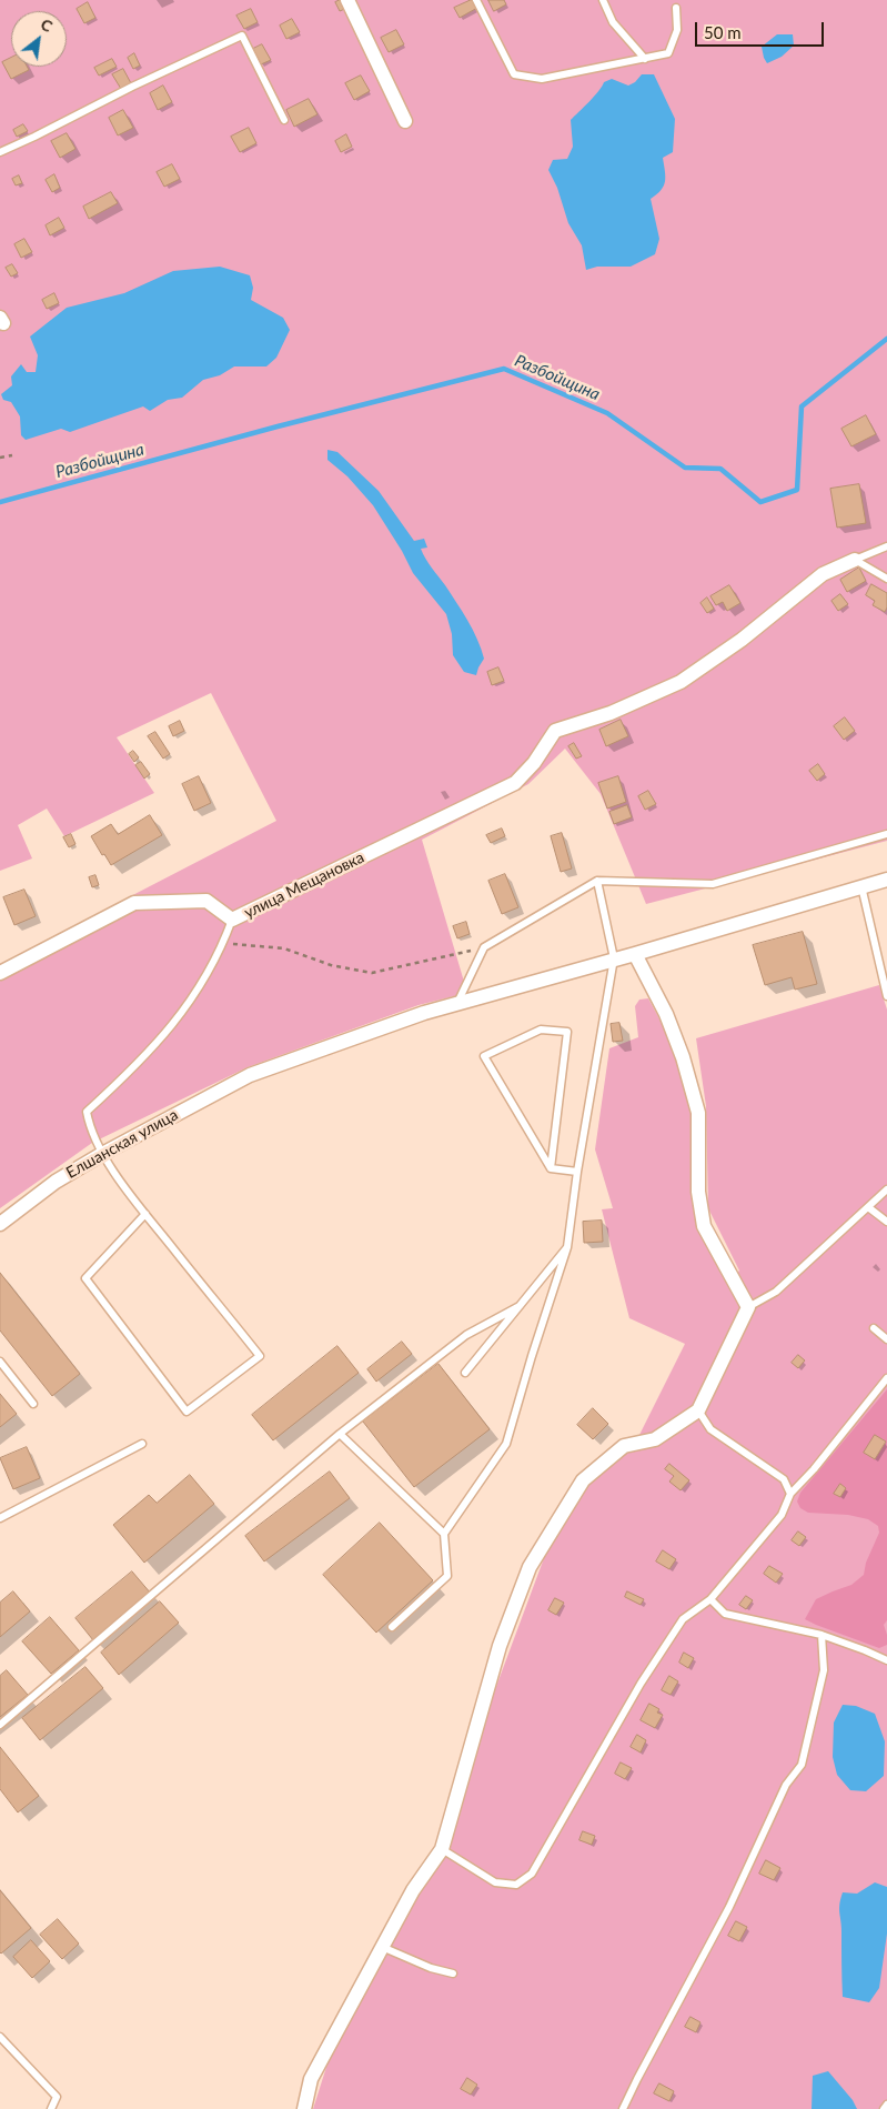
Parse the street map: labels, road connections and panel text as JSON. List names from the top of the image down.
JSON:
{
  "streets": {
    "street": ["улица Мещановка", "Елшанская улица"]
  },
  "water": ["Разбойщина"],
  "scale_bar": "50 m",
  "north": "top right"
}
